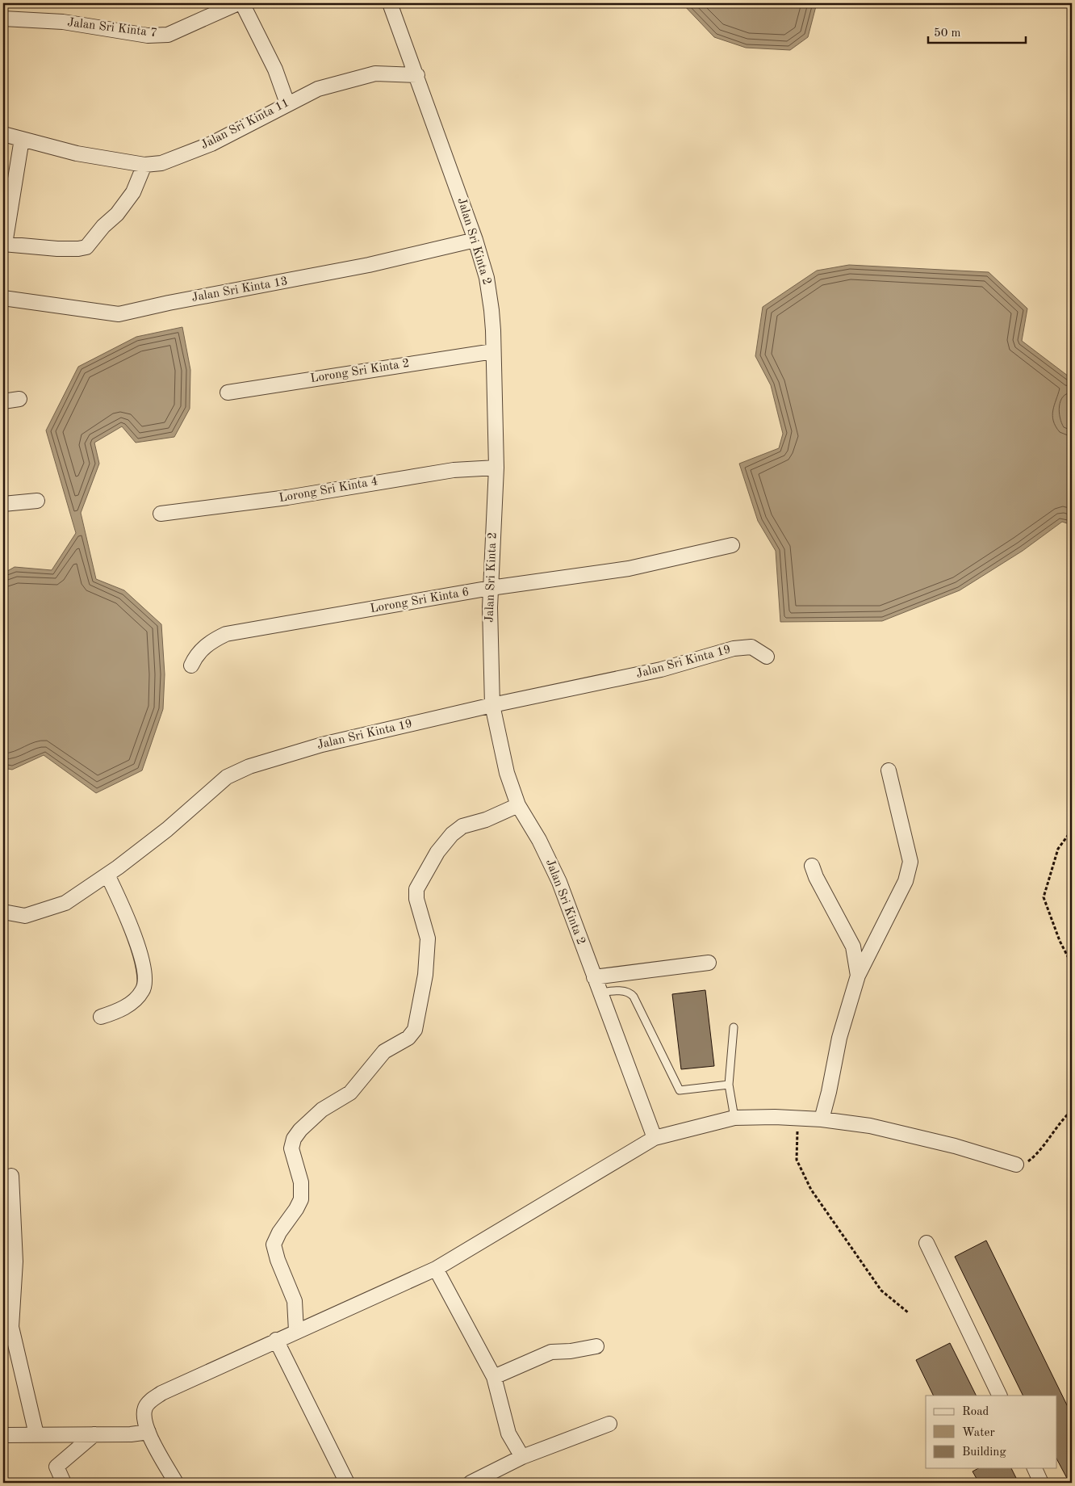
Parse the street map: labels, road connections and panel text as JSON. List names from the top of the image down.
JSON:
{
  "streets": {
    "street": [
      "Jalan Sri Kinta 7",
      "Jalan Sri Kinta 11",
      "Jalan Sri Kinta 2",
      "Jalan Sri Kinta 13",
      "Lorong Sri Kinta 2",
      "Lorong Sri Kinta 4",
      "Lorong Sri Kinta 6",
      "Jalan Sri Kinta 19"
    ]
  },
  "crossings": [
    ["Jalan Sri Kinta 11", "Jalan Sri Kinta 2"],
    ["Jalan Sri Kinta 2", "Jalan Sri Kinta 13"],
    ["Jalan Sri Kinta 2", "Lorong Sri Kinta 2"],
    ["Jalan Sri Kinta 2", "Lorong Sri Kinta 4"],
    ["Jalan Sri Kinta 2", "Lorong Sri Kinta 6"],
    ["Jalan Sri Kinta 2", "Jalan Sri Kinta 19"]
  ],
  "legend": ["Road", "Water", "Building"],
  "scale_bar": "50 m"
}
